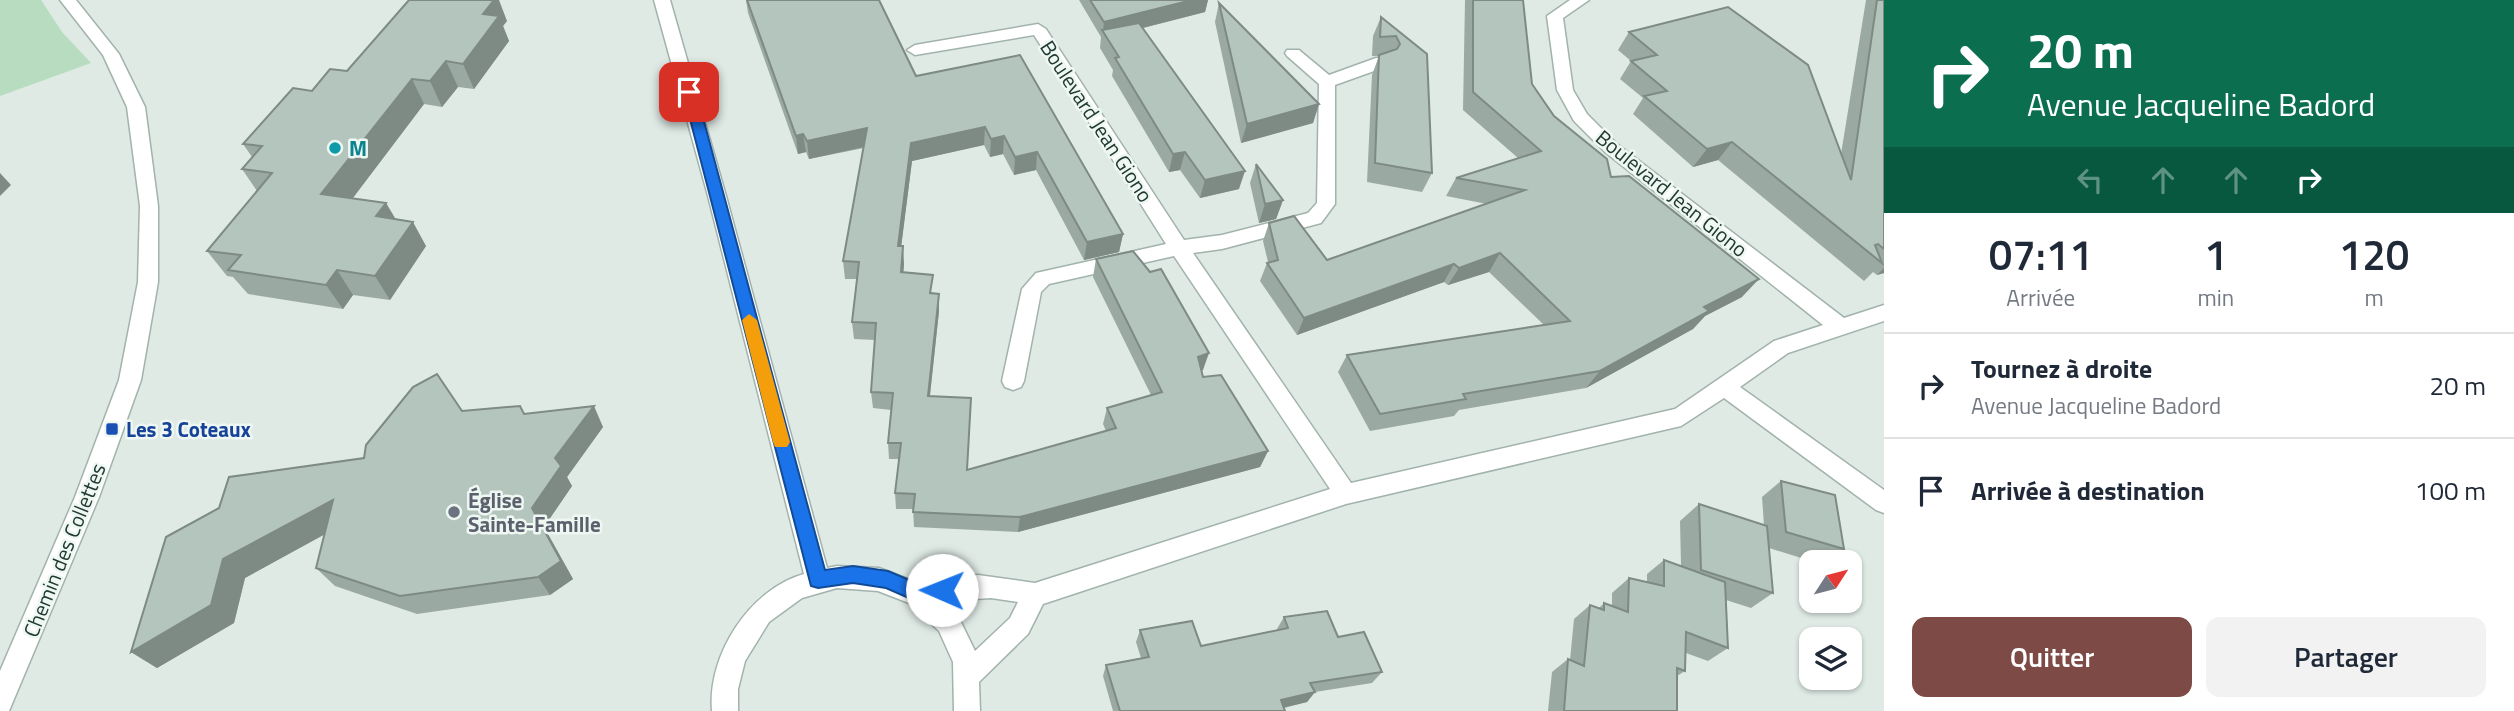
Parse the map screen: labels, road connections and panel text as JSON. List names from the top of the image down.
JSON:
{
  "streets": {
    "street": ["Boulevard Jean Giono", "Chemin des Collettes"]
  },
  "places": {
    "other": ["M", "Église Sainte-Famille"],
    "transit": ["Les 3 Coteaux"]
  },
  "north": "top right",
  "page": {
    "turn": ["20 m", "Avenue Jacqueline Badord"],
    "eta": [
      "07:11",
      "Arrivée",
      "1",
      "min",
      "120",
      "m"
    ],
    "list": [
      {
        "name": "Tournez à droite",
        "note": "Avenue Jacqueline Badord",
        "value": "20 m"
      },
      {
        "name": "Arrivée à destination",
        "value": "100 m"
      }
    ],
    "buttons": ["Quitter", "Partager"]
  }
}
